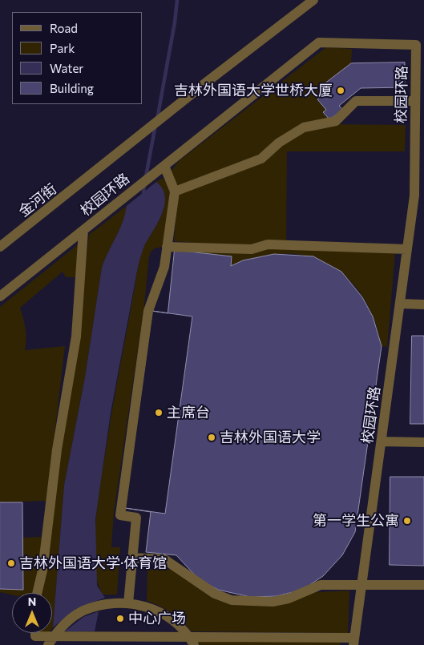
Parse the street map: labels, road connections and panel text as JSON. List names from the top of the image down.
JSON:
{
  "streets": {
    "street": ["校园环路", "金河街"]
  },
  "places": [
    "吉林外国语大学世桥大厦",
    "主席台",
    "吉林外国语大学",
    "第一学生公寓",
    "吉林外国语大学·体育馆",
    "中心广场"
  ],
  "legend": [
    "Road",
    "Park",
    "Water",
    "Building"
  ],
  "north": "top"
}
